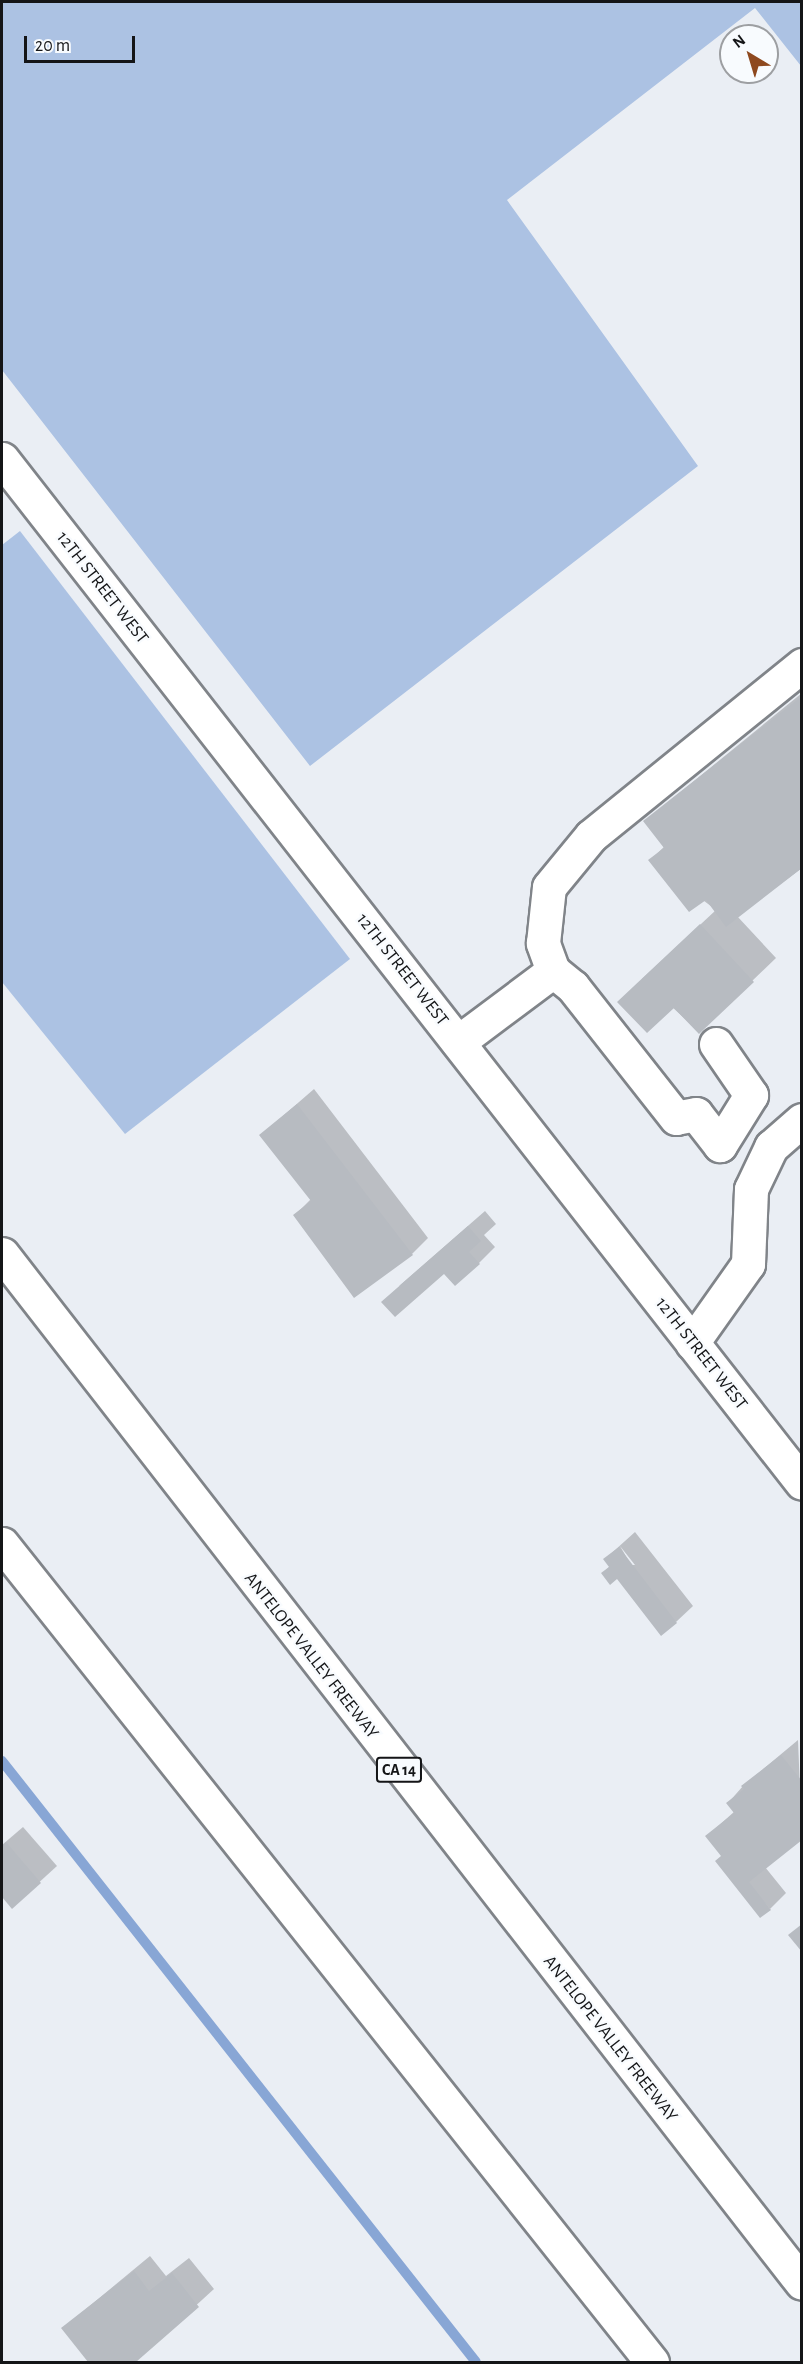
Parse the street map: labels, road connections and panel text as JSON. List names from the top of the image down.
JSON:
{
  "streets": {
    "main road": ["12TH STREET WEST", "ANTELOPE VALLEY FREEWAY", "CA 14"]
  },
  "scale_bar": "20 m",
  "north": "top left"
}
